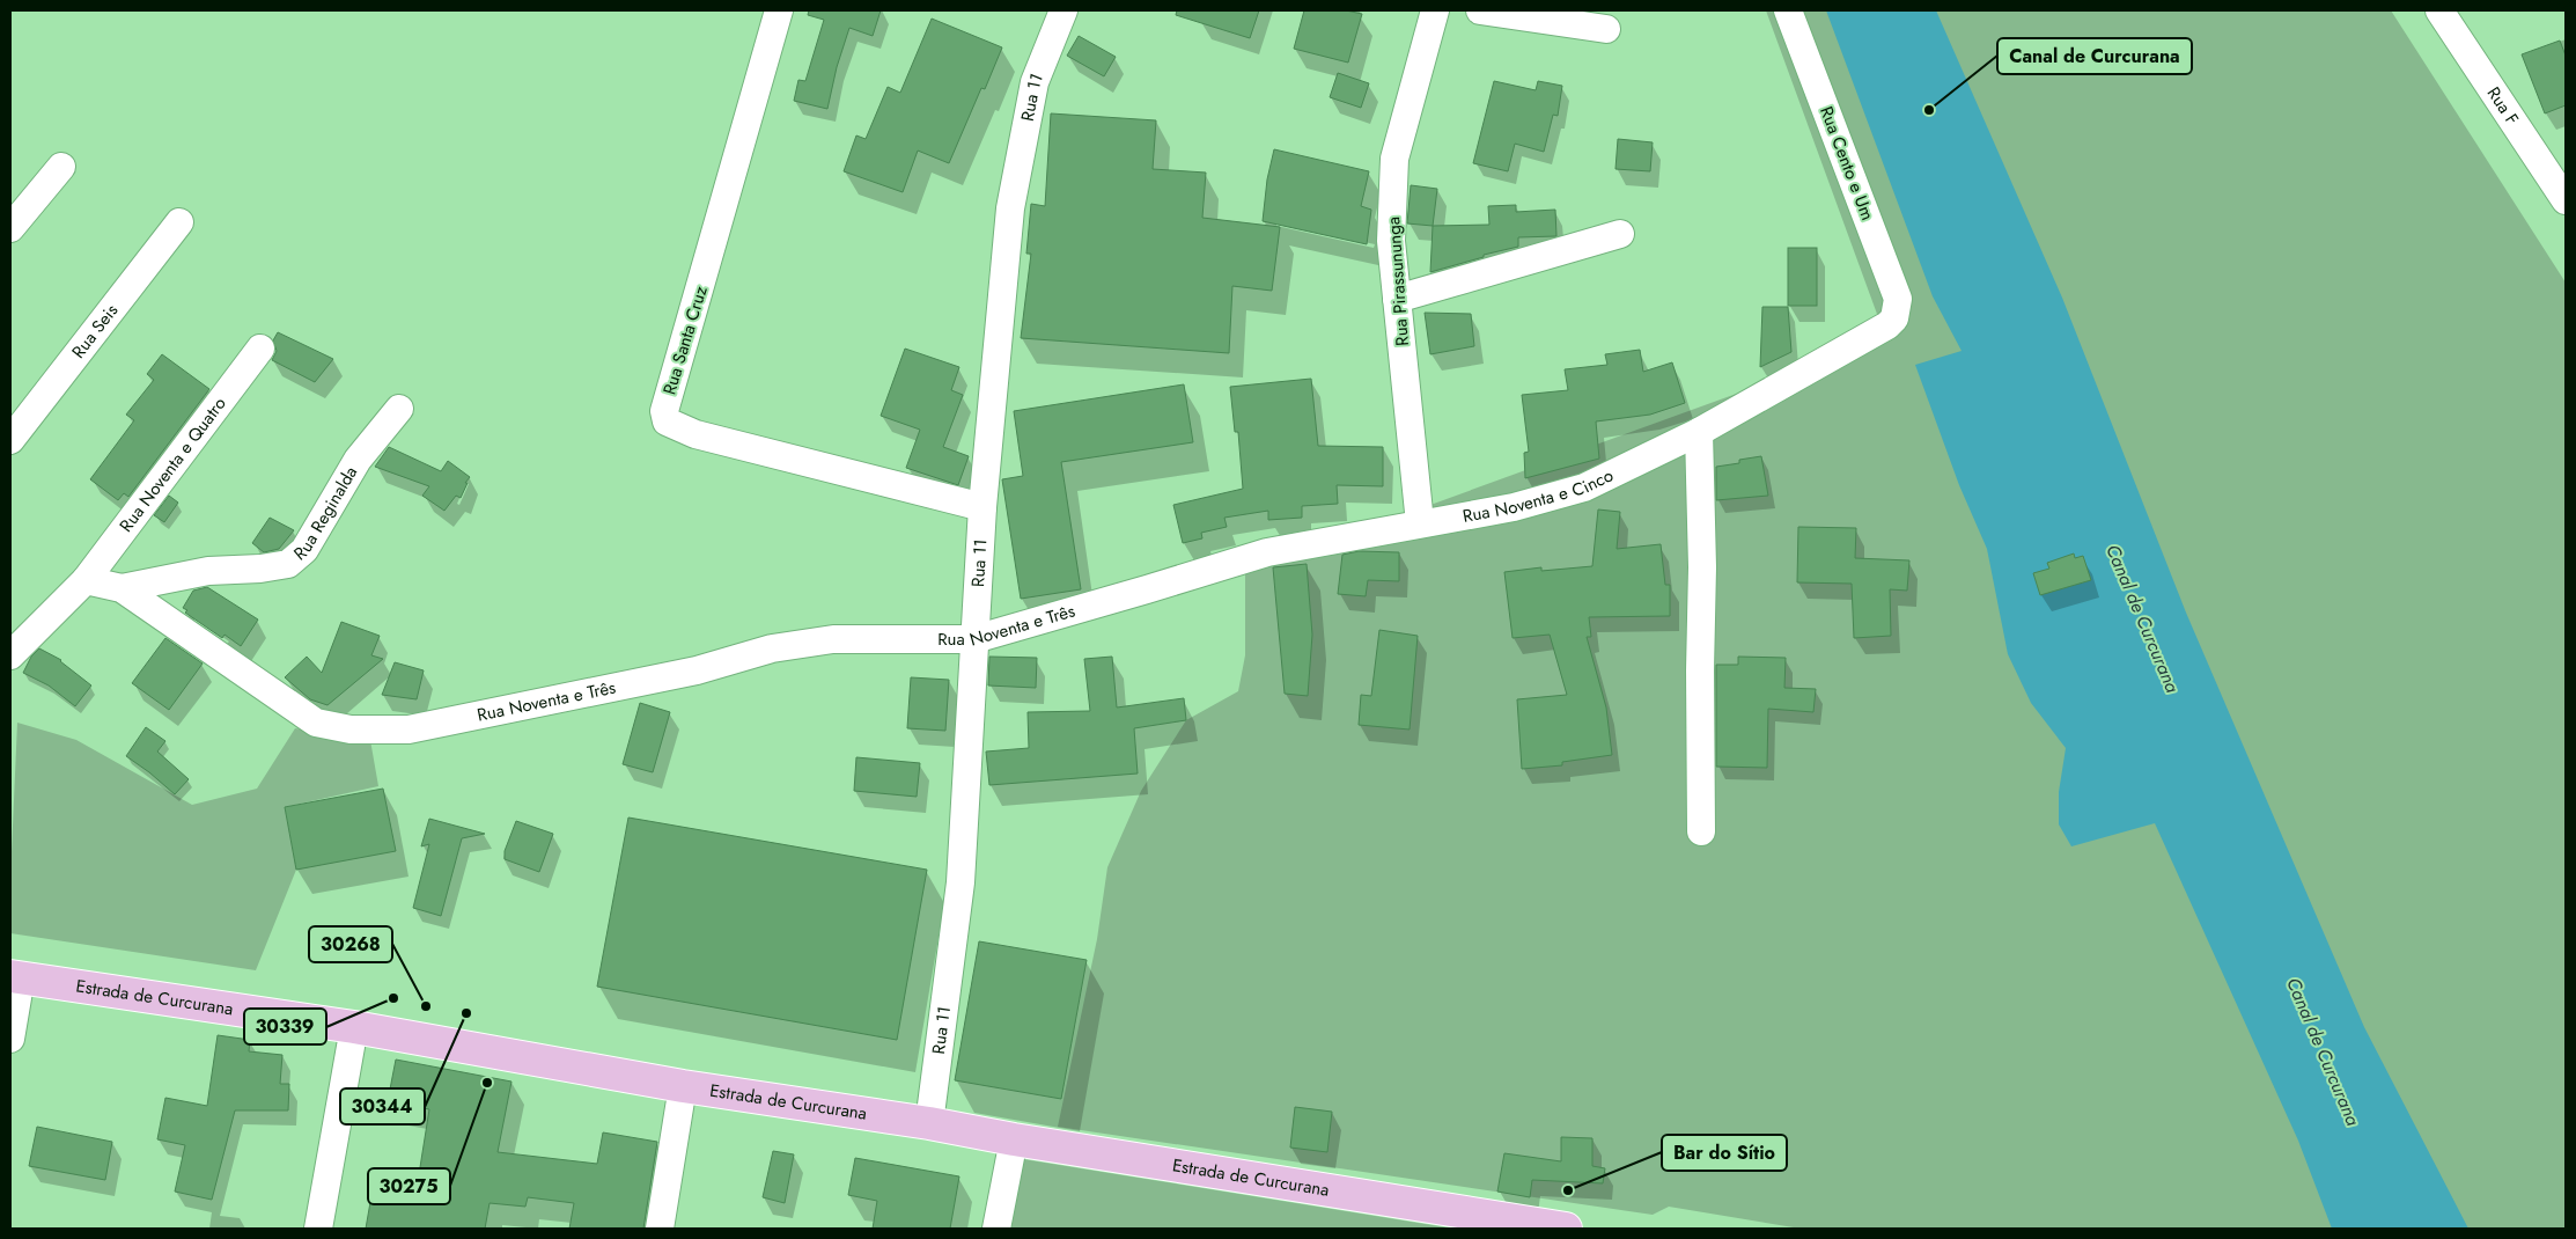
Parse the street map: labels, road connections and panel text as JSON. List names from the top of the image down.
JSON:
{
  "streets": {
    "main road": ["Estrada de Curcurana"],
    "street": [
      "Rua 11",
      "Rua F",
      "Rua Cento e Um",
      "Rua Pirassununga",
      "Rua Seis",
      "Rua Santa Cruz",
      "Rua Noventa e Quatro",
      "Rua Noventa e Cinco",
      "Rua Reginalda",
      "Rua Noventa e Três"
    ]
  },
  "crossings": [
    ["Rua 11", "Rua Santa Cruz"],
    ["Rua 11", "Rua Noventa e Três"],
    ["Rua 11", "Estrada de Curcurana"],
    ["Rua Cento e Um", "Rua Noventa e Cinco"],
    ["Rua Pirassununga", "Rua Noventa e Cinco"],
    ["Rua Noventa e Quatro", "Rua Noventa e Três"],
    ["Rua Noventa e Cinco", "Rua Noventa e Três"],
    ["Rua Reginalda", "Rua Noventa e Três"]
  ],
  "water": ["Canal de Curcurana"],
  "places": [
    "Canal de Curcurana",
    "30339",
    "30268",
    "30344",
    "30275",
    "Bar do Sítio"
  ]
}
